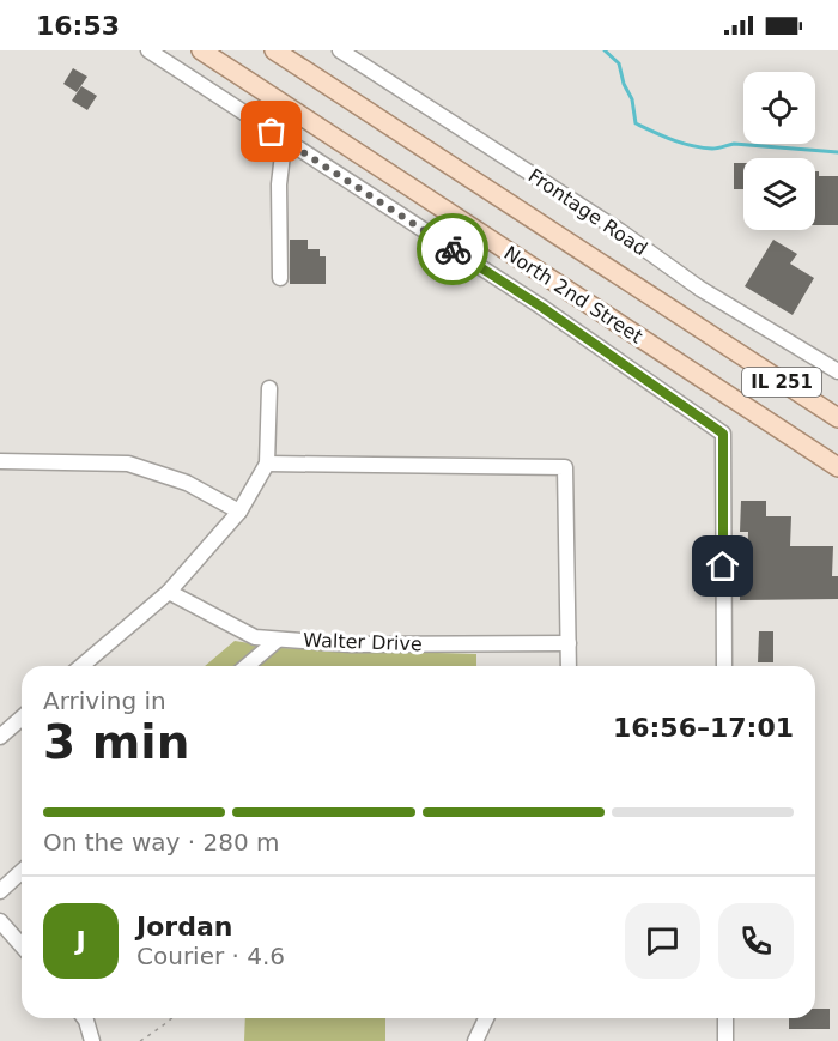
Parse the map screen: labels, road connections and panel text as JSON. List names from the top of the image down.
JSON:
{
  "streets": {
    "main road": ["North 2nd Street", "IL 251"],
    "street": ["Frontage Road", "Walter Drive"]
  },
  "page": {
    "status": "16:53",
    "heading": ["3 min", "Arriving in", "16:56–17:01"],
    "panel": ["Jordan", "Courier · 4.6"],
    "bar": "On the way · 280 m",
    "round": "J"
  }
}
